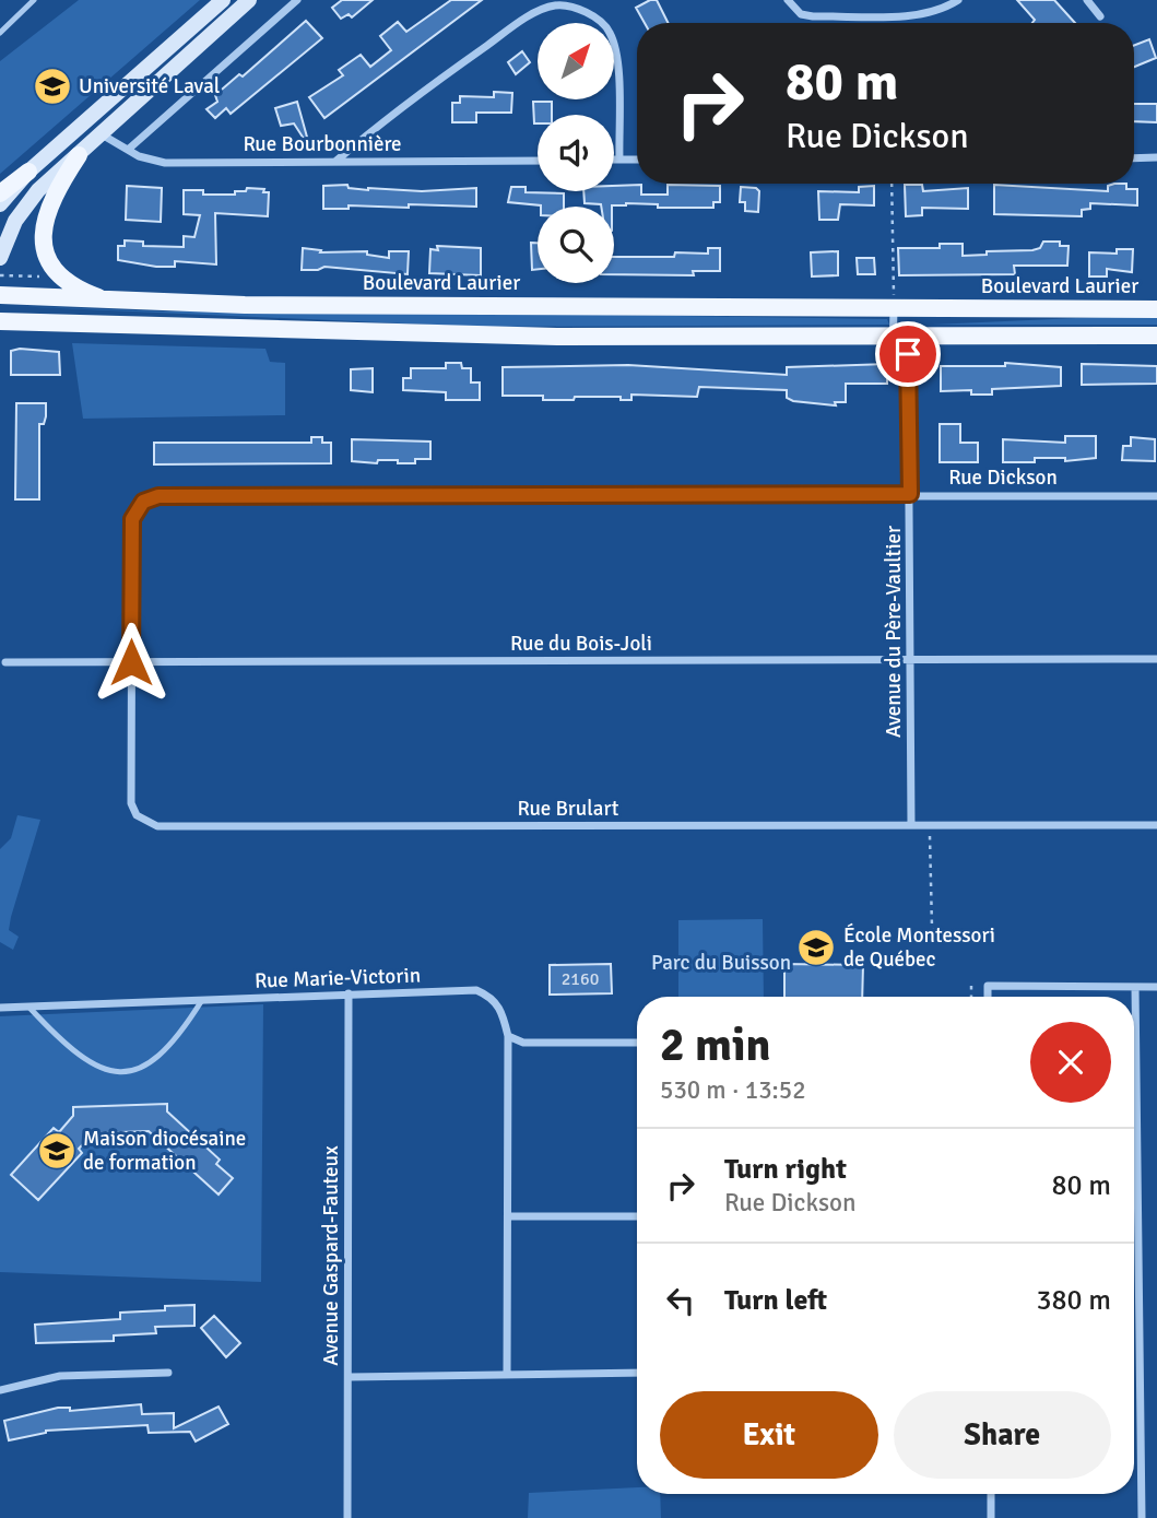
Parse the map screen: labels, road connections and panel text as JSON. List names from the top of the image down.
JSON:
{
  "streets": {
    "main road": ["Boulevard Laurier"],
    "street": [
      "Rue Bourbonnière",
      "Rue Dickson",
      "Avenue du Père-Vaultier",
      "Rue du Bois-Joli",
      "Rue Brulart",
      "Rue Marie-Victorin",
      "Avenue Gaspard-Fauteux"
    ]
  },
  "crossings": [
    ["Boulevard Laurier", "Avenue du Père-Vaultier"],
    ["Rue Dickson", "Avenue du Père-Vaultier"],
    ["Rue Dickson", "Rue du Bois-Joli"],
    ["Rue Dickson", "Rue Brulart"],
    ["Avenue du Père-Vaultier", "Rue du Bois-Joli"],
    ["Avenue du Père-Vaultier", "Rue Brulart"],
    ["Rue du Bois-Joli", "Rue Brulart"],
    ["Rue Marie-Victorin", "Avenue Gaspard-Fauteux"]
  ],
  "parks": ["Parc du Buisson"],
  "places": {
    "school or university": ["Université Laval", "École Montessori de Québec", "Maison diocésaine de formation"]
  },
  "house_numbers": ["2160"],
  "north": "top right",
  "page": {
    "turn": ["80 m", "Rue Dickson"],
    "heading": ["2 min", "530 m · 13:52"],
    "list": [
      {
        "name": "Turn right",
        "note": "Rue Dickson",
        "value": "80 m"
      },
      {
        "name": "Turn left",
        "value": "380 m"
      }
    ],
    "buttons": ["Exit", "Share"]
  }
}
